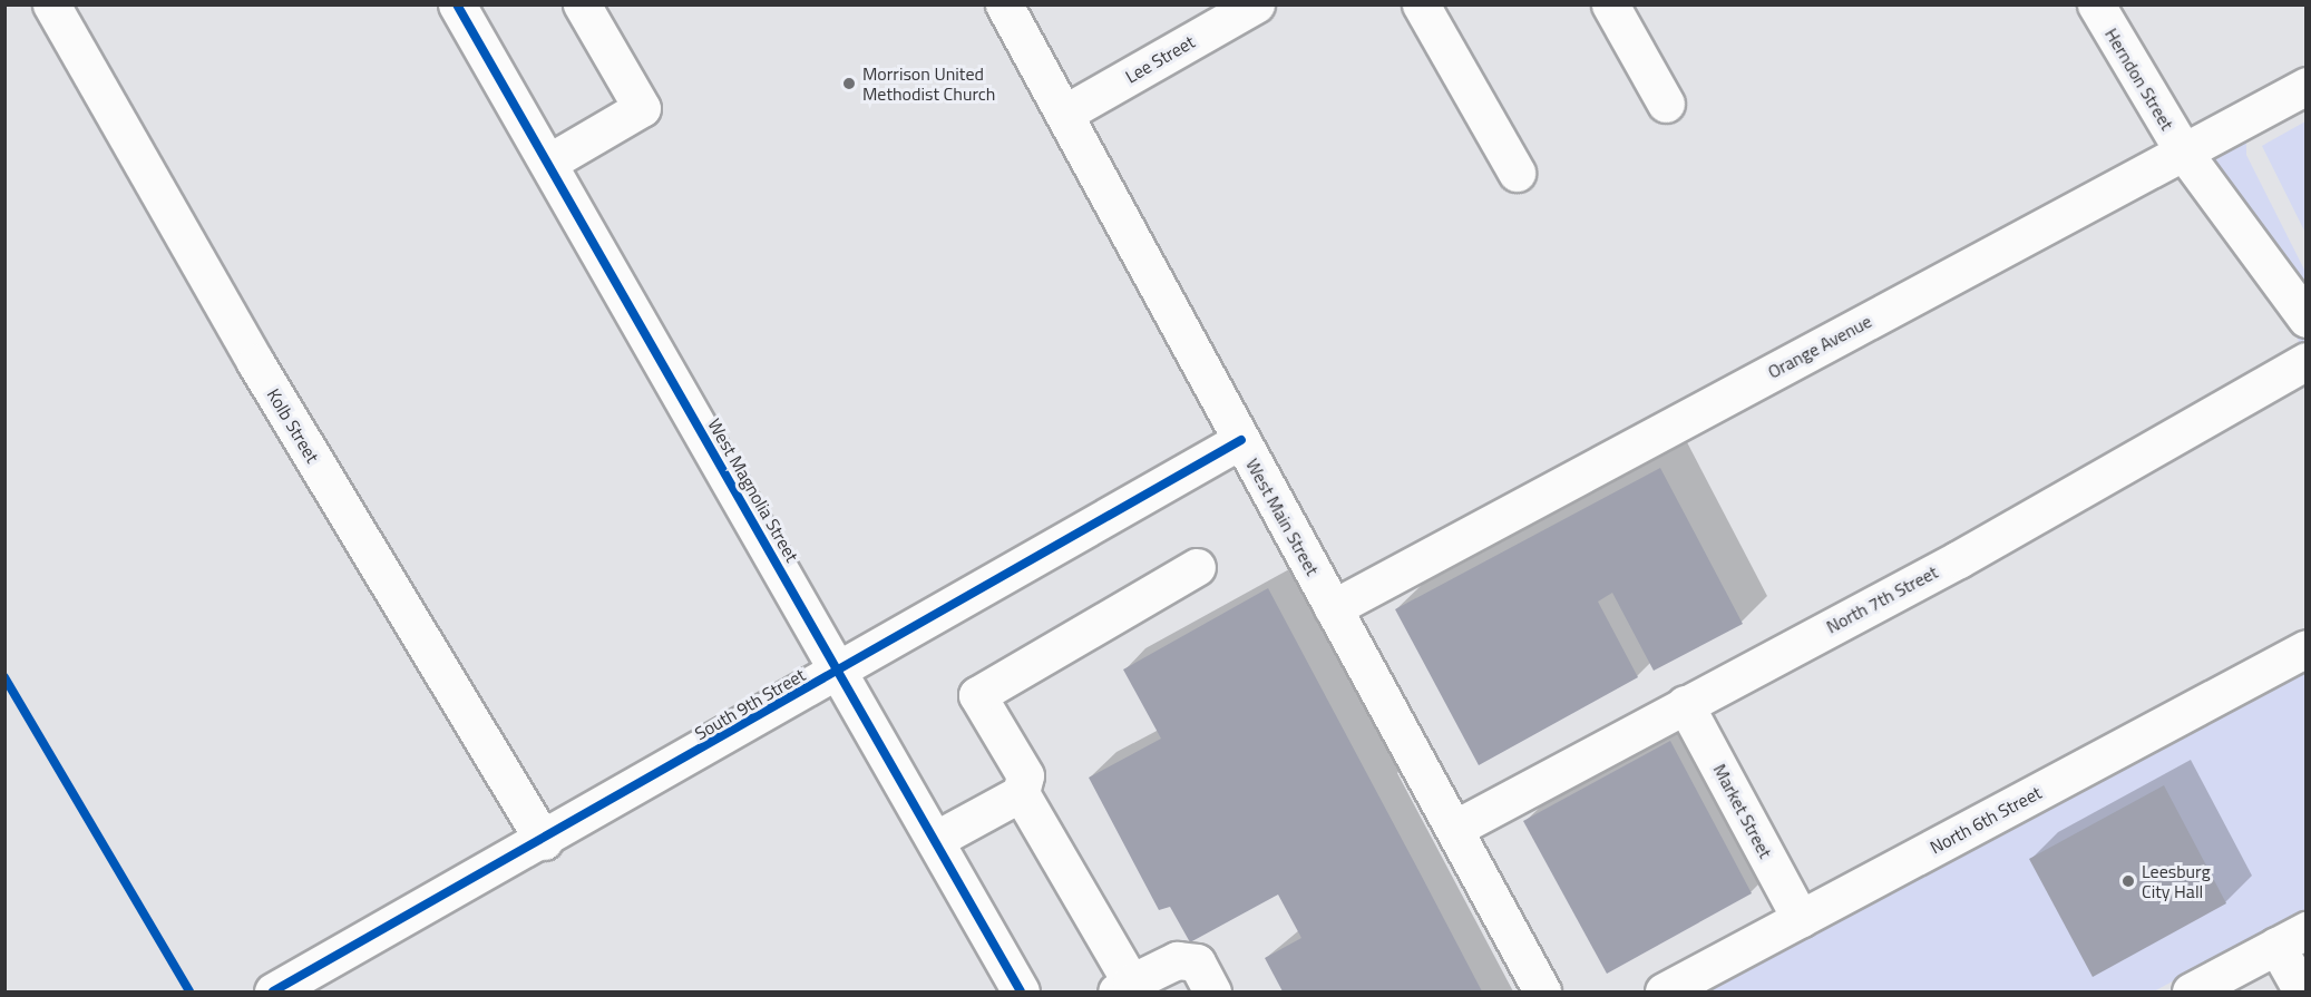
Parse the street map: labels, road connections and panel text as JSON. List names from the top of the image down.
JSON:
{
  "streets": {
    "street": [
      "Lee Street",
      "Herndon Street",
      "Orange Avenue",
      "Kolb Street",
      "West Magnolia Street",
      "West Main Street",
      "North 7th Street",
      "South 9th Street",
      "Market Street",
      "North 6th Street"
    ]
  },
  "crossings": [
    ["Lee Street", "West Main Street"],
    ["Herndon Street", "Orange Avenue"],
    ["Orange Avenue", "West Main Street"],
    ["Kolb Street", "South 9th Street"],
    ["West Magnolia Street", "South 9th Street"],
    ["West Main Street", "North 7th Street"],
    ["West Main Street", "South 9th Street"],
    ["North 7th Street", "Market Street"],
    ["Market Street", "North 6th Street"]
  ],
  "places": ["Morrison United Methodist Church", "Leesburg City Hall"]
}
